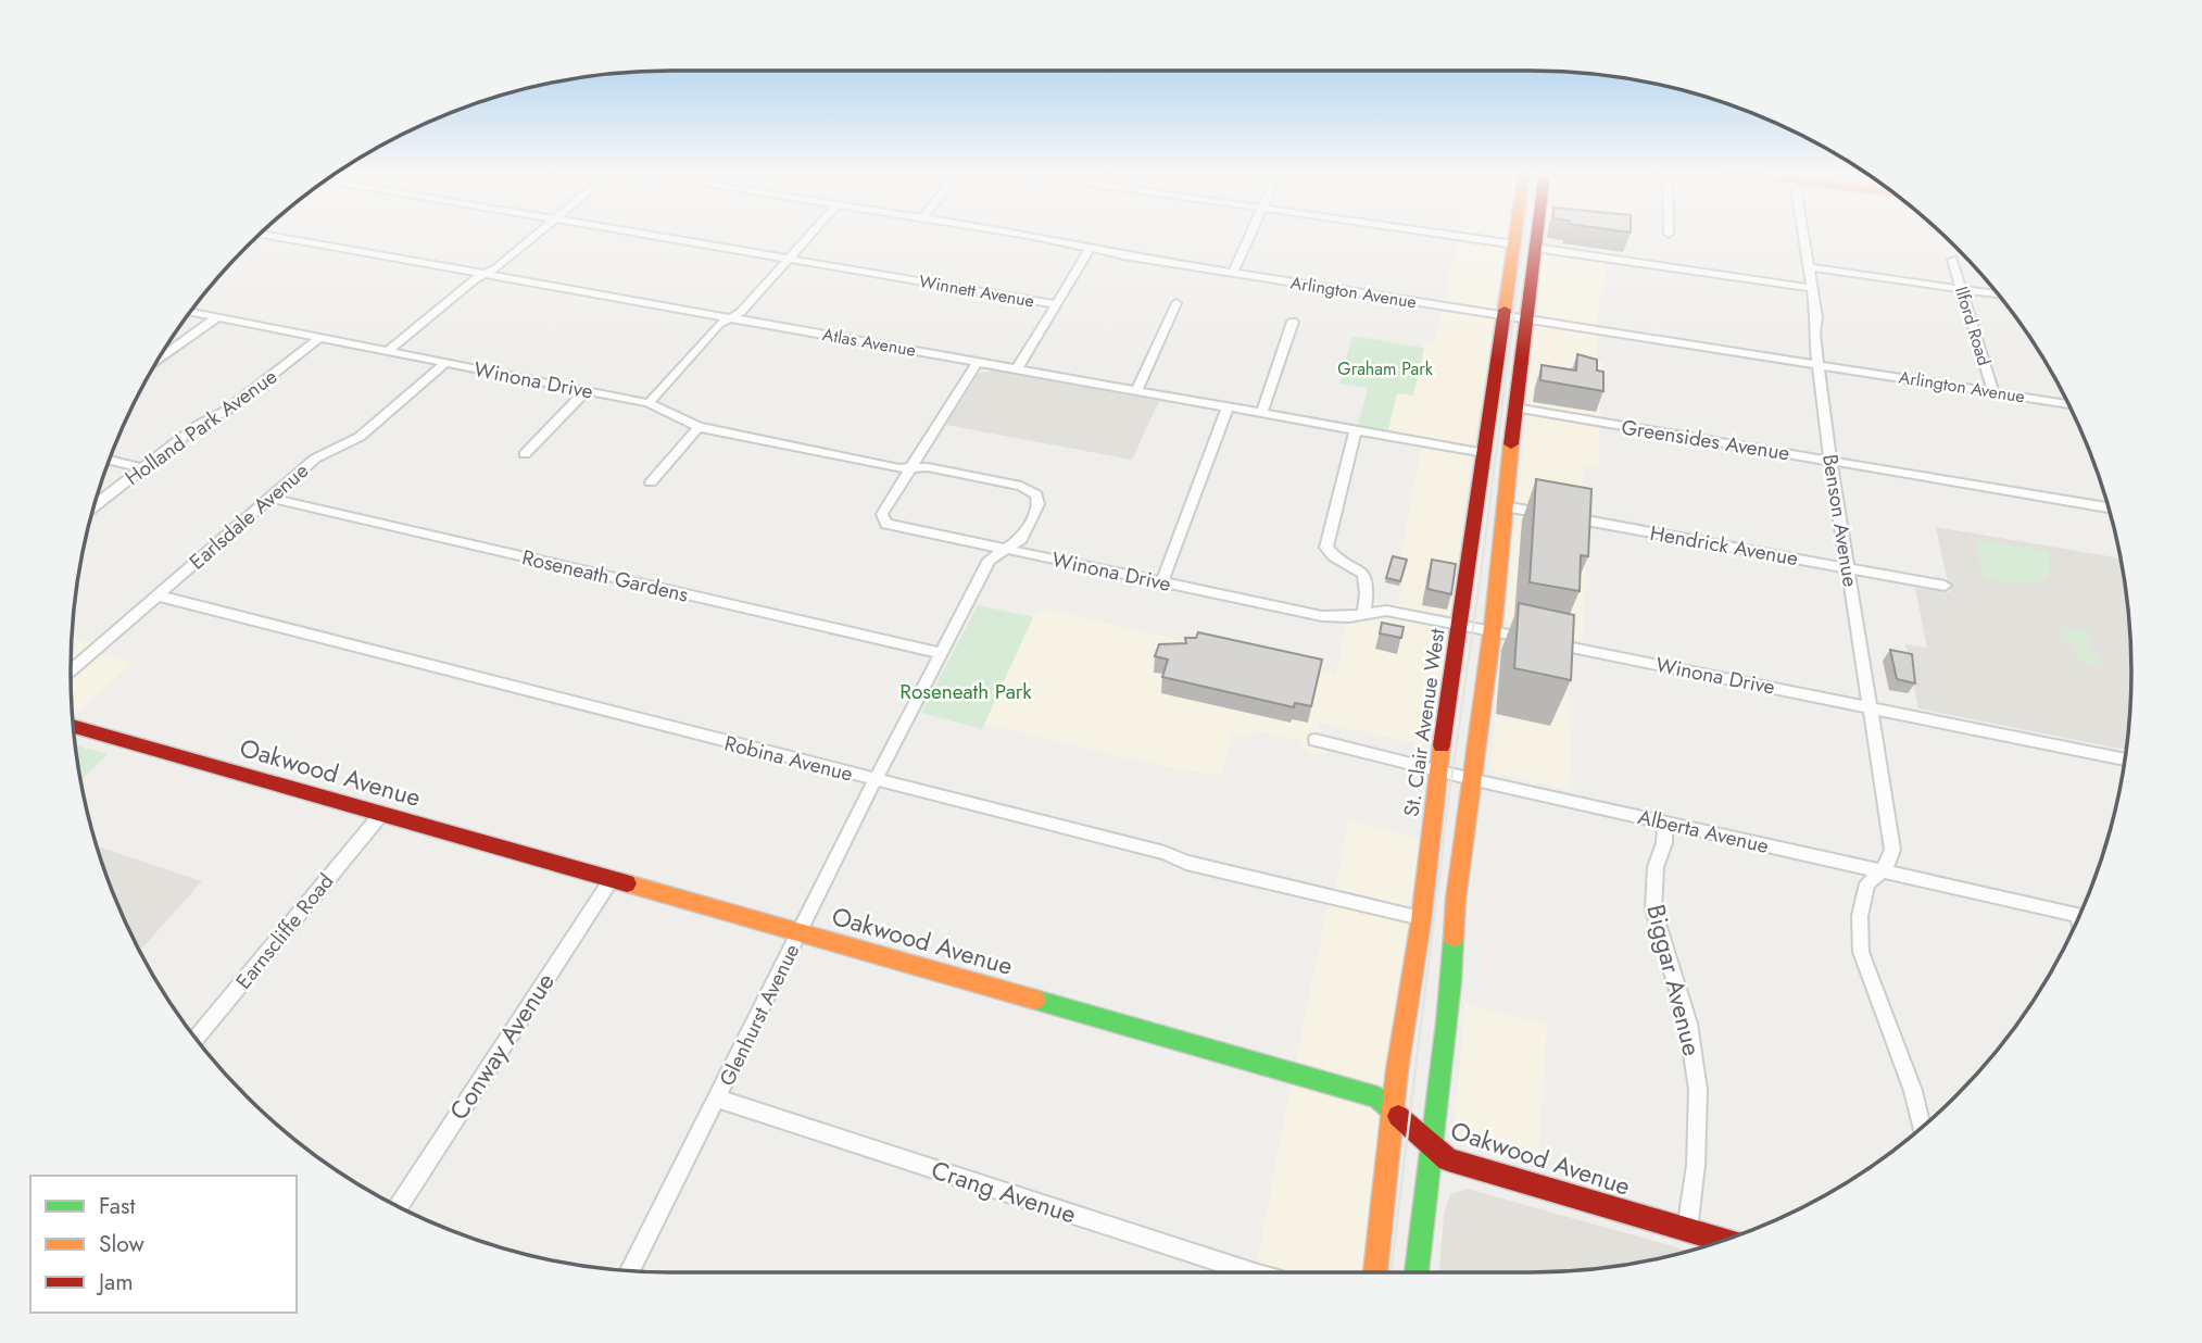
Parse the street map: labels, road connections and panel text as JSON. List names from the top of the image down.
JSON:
{
  "streets": {
    "main road": ["St. Clair Avenue West", "Oakwood Avenue"],
    "street": [
      "Winnett Avenue",
      "Arlington Avenue",
      "Ilford Road",
      "Atlas Avenue",
      "Winona Drive",
      "Holland Park Avenue",
      "Greensides Avenue",
      "Earlsdale Avenue",
      "Benson Avenue",
      "Hendrick Avenue",
      "Roseneath Gardens",
      "Robina Avenue",
      "Alberta Avenue",
      "Earnscliffe Road",
      "Biggar Avenue",
      "Glenhurst Avenue",
      "Conway Avenue",
      "Crang Avenue"
    ]
  },
  "crossings": [
    ["Arlington Avenue", "Ilford Road"],
    ["Arlington Avenue", "Benson Avenue"],
    ["Arlington Avenue", "St. Clair Avenue West"],
    ["Atlas Avenue", "St. Clair Avenue West"],
    ["Winona Drive", "Holland Park Avenue"],
    ["Winona Drive", "Earlsdale Avenue"],
    ["Winona Drive", "Benson Avenue"],
    ["Winona Drive", "St. Clair Avenue West"],
    ["Winona Drive", "Glenhurst Avenue"],
    ["Greensides Avenue", "Benson Avenue"],
    ["Earlsdale Avenue", "Roseneath Gardens"],
    ["Earlsdale Avenue", "Robina Avenue"],
    ["Benson Avenue", "Hendrick Avenue"],
    ["Benson Avenue", "Alberta Avenue"],
    ["Roseneath Gardens", "Glenhurst Avenue"],
    ["St. Clair Avenue West", "Robina Avenue"],
    ["St. Clair Avenue West", "Oakwood Avenue"],
    ["St. Clair Avenue West", "Alberta Avenue"],
    ["Robina Avenue", "Glenhurst Avenue"],
    ["Oakwood Avenue", "Earnscliffe Road"],
    ["Oakwood Avenue", "Biggar Avenue"],
    ["Oakwood Avenue", "Glenhurst Avenue"],
    ["Oakwood Avenue", "Conway Avenue"],
    ["Alberta Avenue", "Biggar Avenue"],
    ["Glenhurst Avenue", "Crang Avenue"]
  ],
  "parks": ["Graham Park", "Roseneath Park"],
  "legend": ["Fast", "Slow", "Jam"]
}
